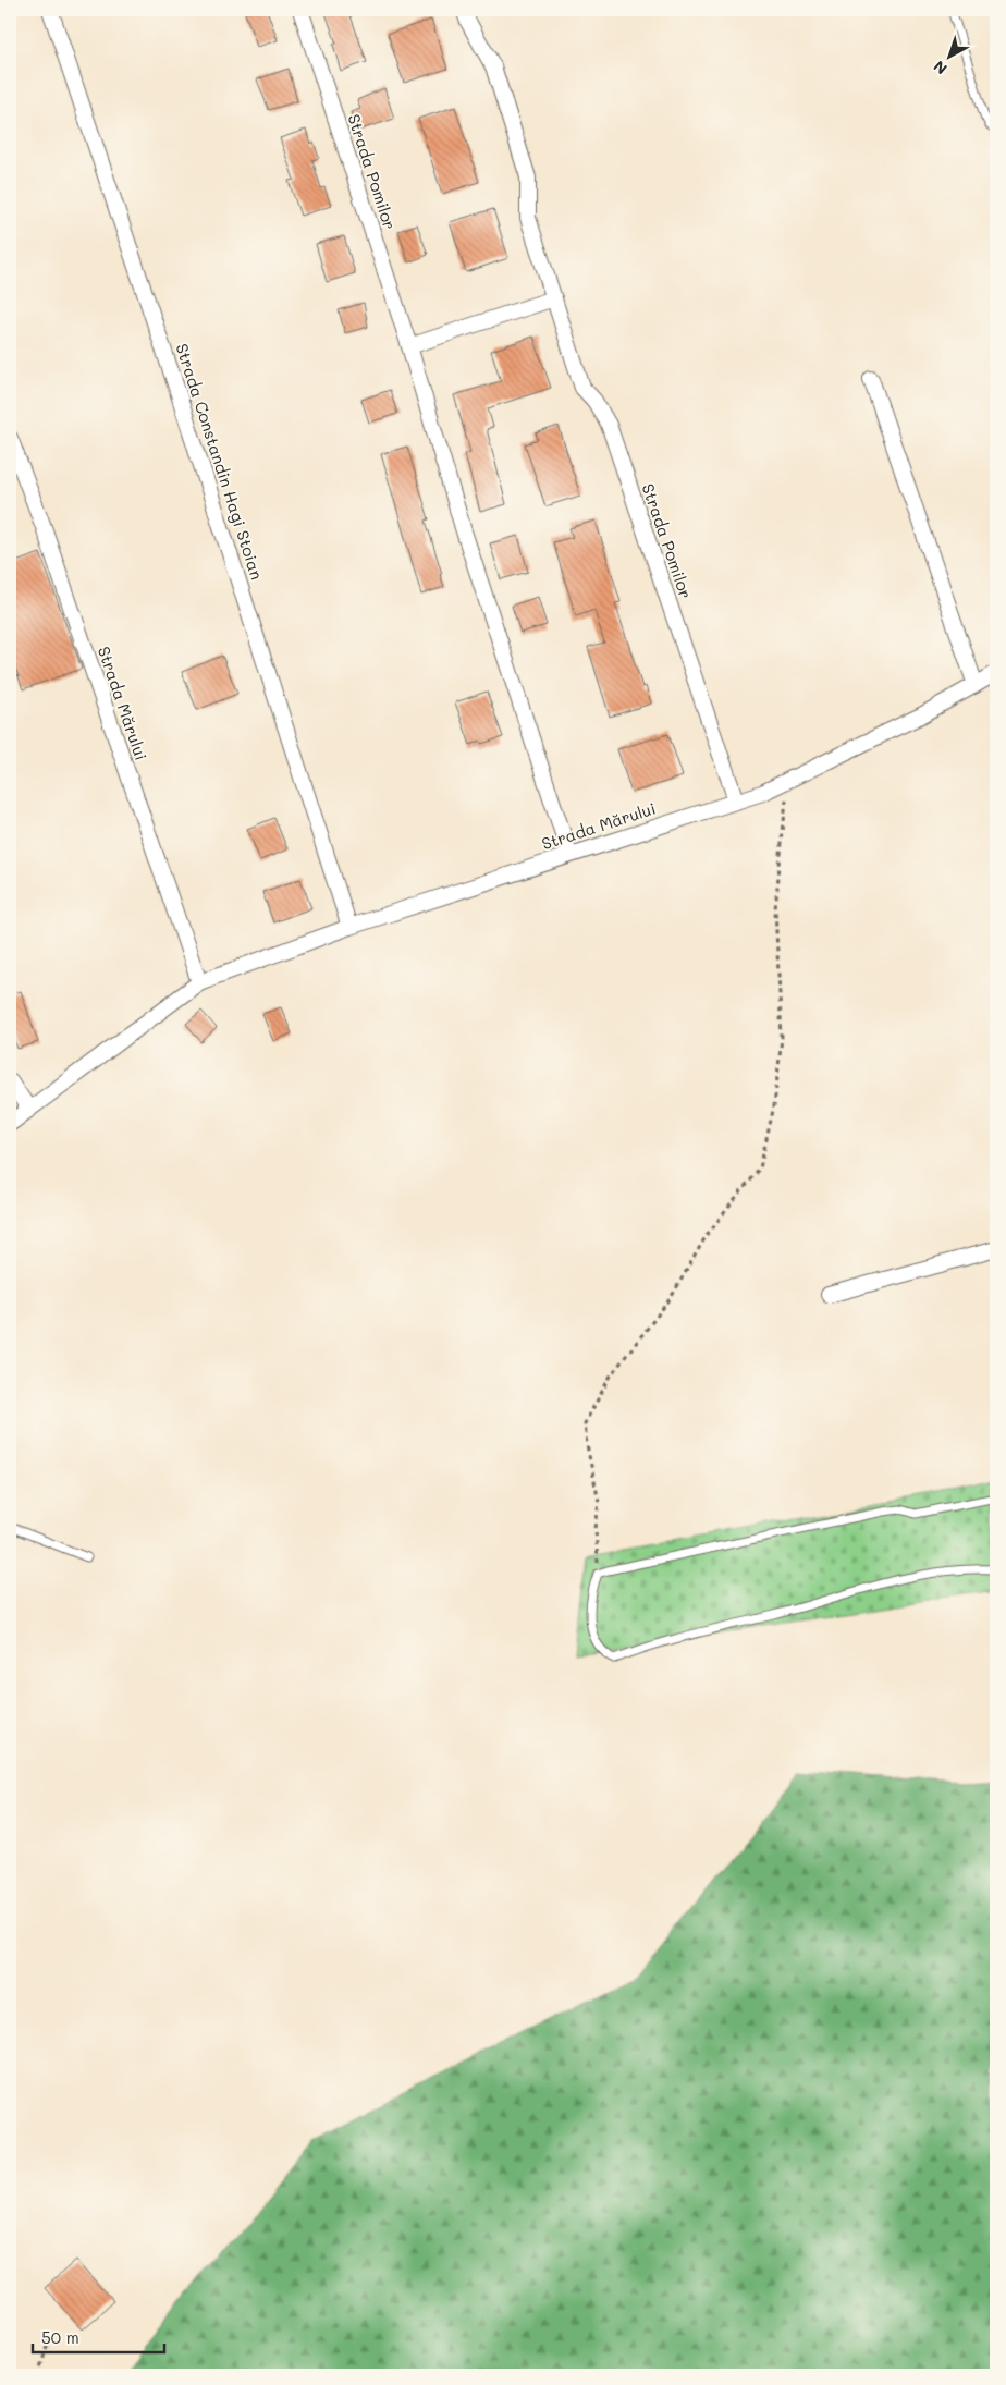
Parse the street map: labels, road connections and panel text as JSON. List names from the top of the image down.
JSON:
{
  "streets": {
    "street": ["Strada Pomilor", "Strada Constandin Hagi Stoian", "Strada Mărului"]
  },
  "crossings": [
    ["Strada Pomilor", "Strada Mărului"],
    ["Strada Constandin Hagi Stoian", "Strada Mărului"]
  ],
  "scale_bar": "50 m",
  "north": "bottom left"
}
